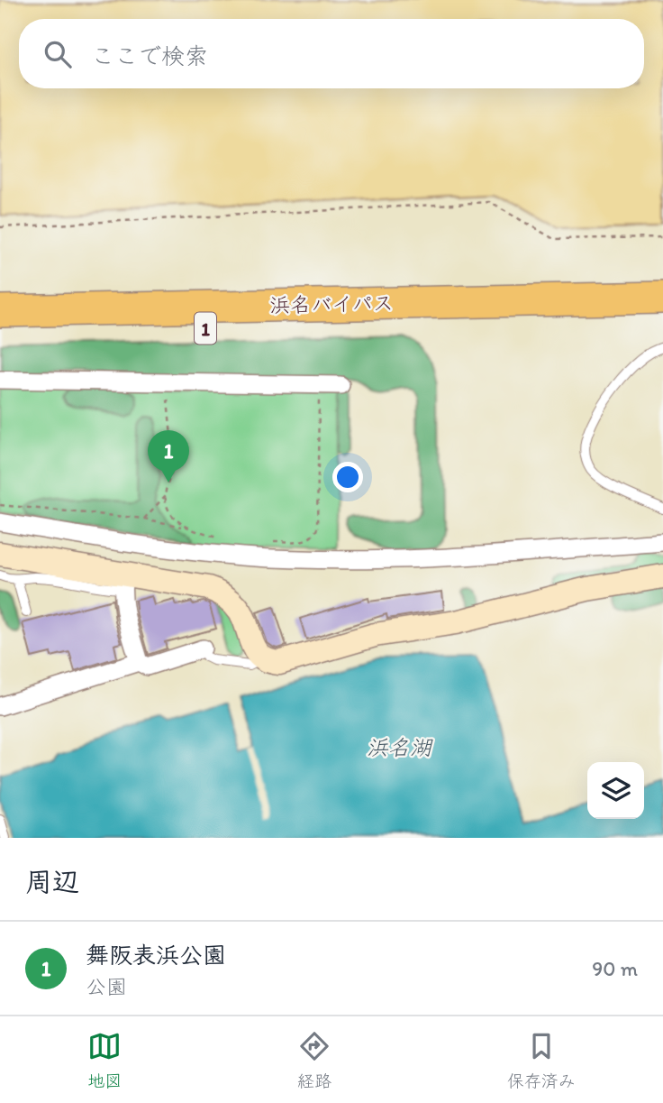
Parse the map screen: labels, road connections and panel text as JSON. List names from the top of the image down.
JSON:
{
  "streets": {
    "highway": ["浜名バイパス", "1"]
  },
  "water": ["浜名湖"],
  "page": {
    "search": "ここで検索",
    "pins": "1",
    "heading": "周辺",
    "list": [
      {
        "mark": "1",
        "name": "舞阪表浜公園",
        "note": "公園",
        "value": "90 m"
      }
    ],
    "nav": ["地図", "経路", "保存済み"]
  }
}
